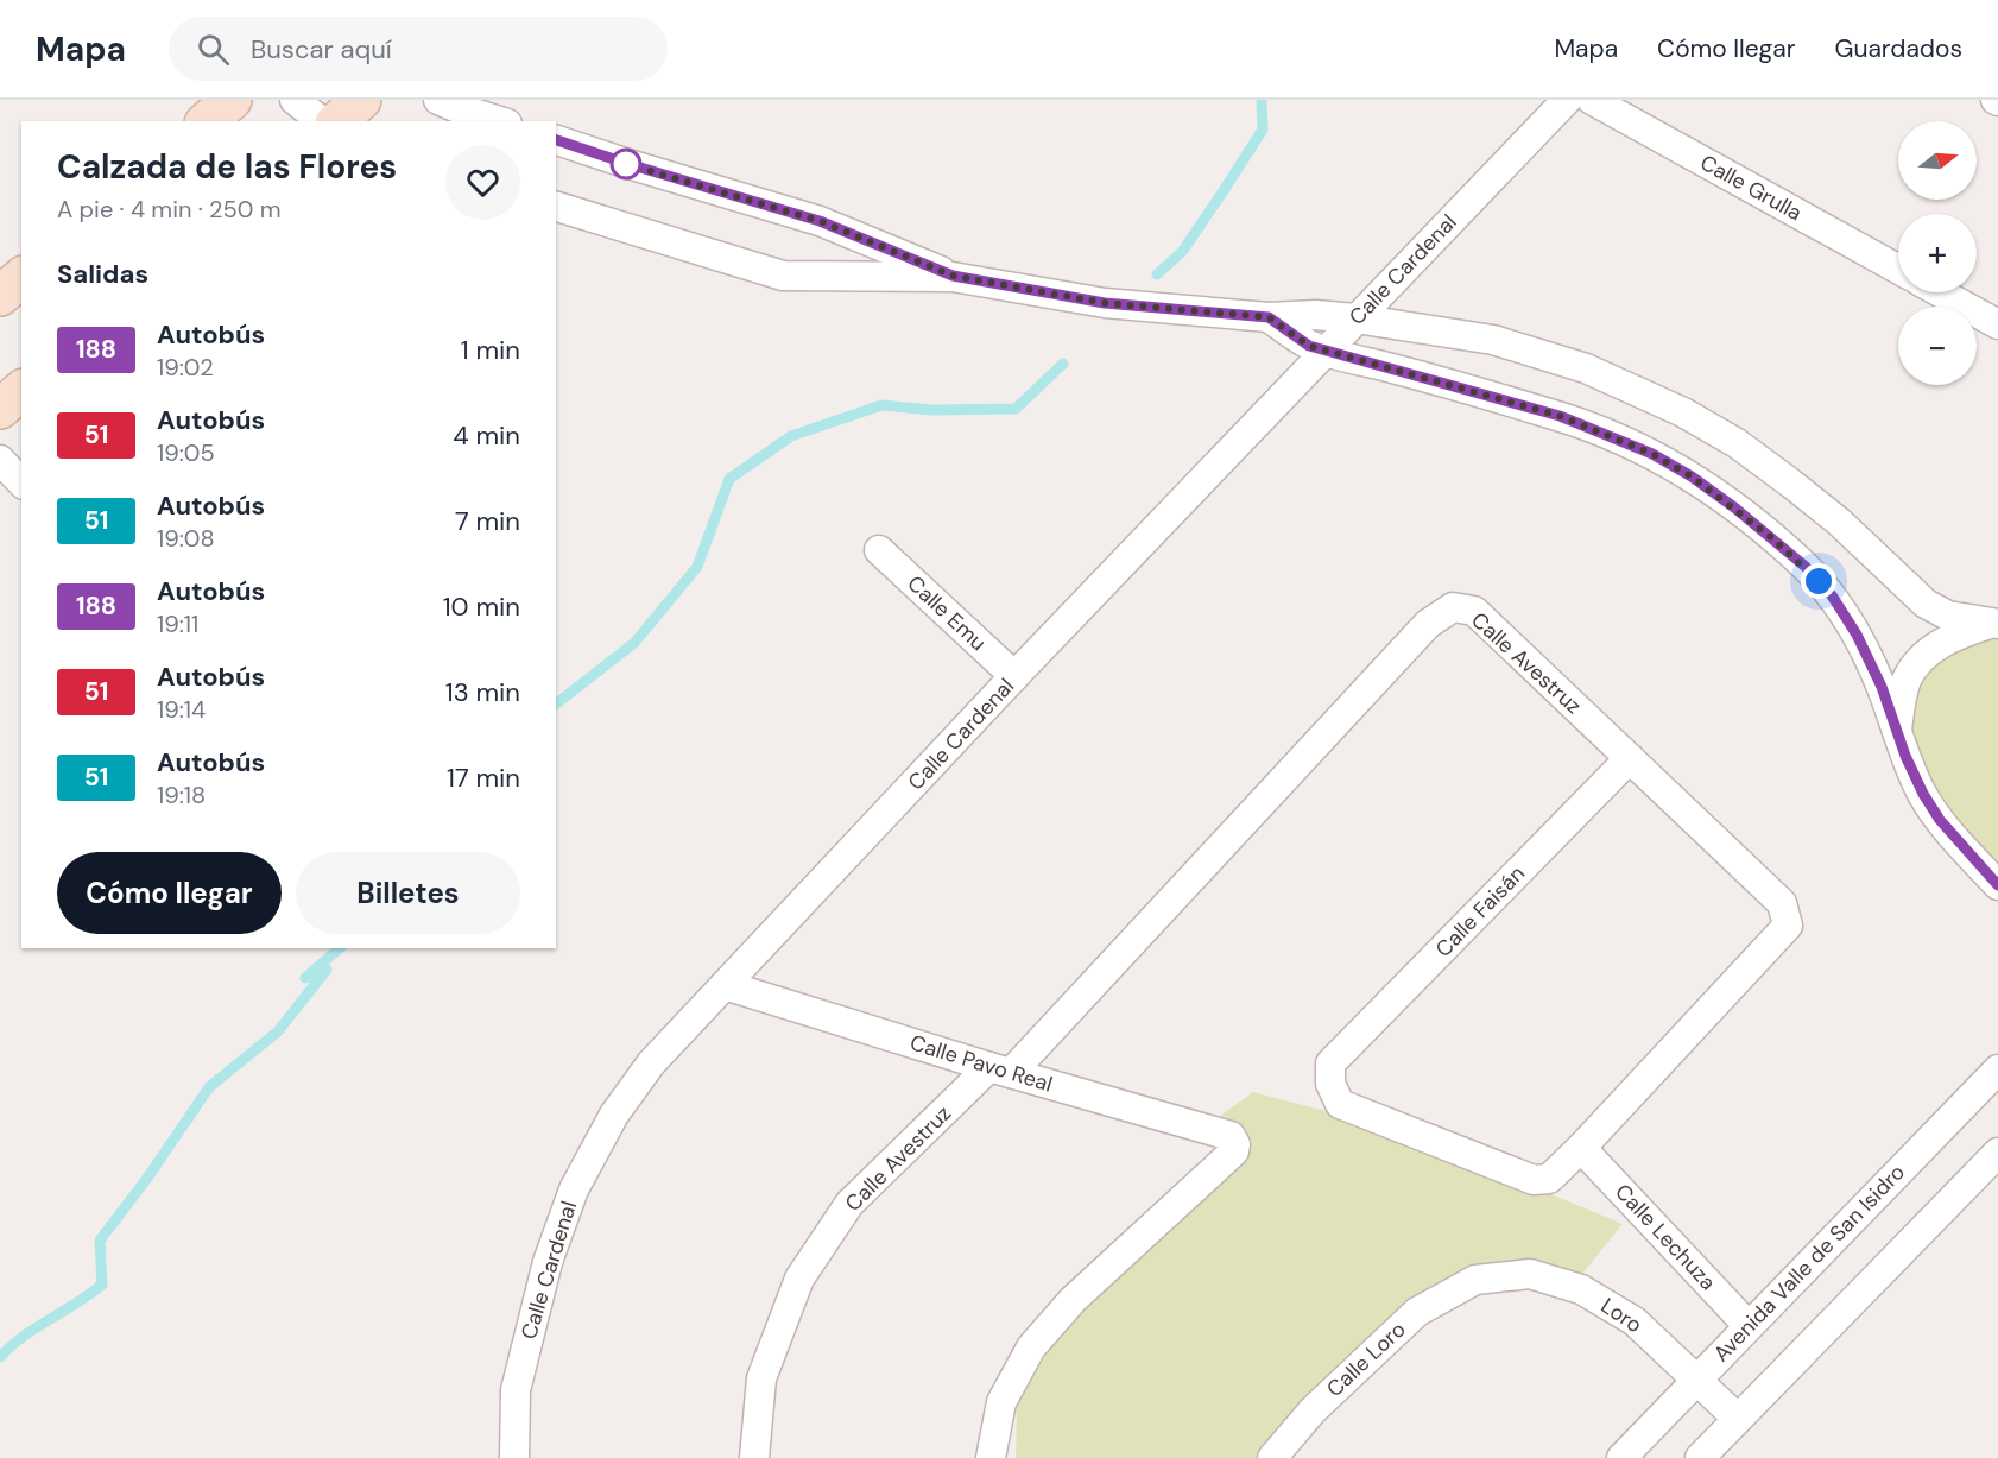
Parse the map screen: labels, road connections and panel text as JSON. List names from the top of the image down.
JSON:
{
  "streets": {
    "street": [
      "Calle Grulla",
      "Calle Cardenal",
      "Calle Emu",
      "Calle Avestruz",
      "Calle Faisán",
      "Calle Pavo Real",
      "Calle Lechuza",
      "Avenida Valle de San Isidro",
      "Loro",
      "Calle Loro"
    ]
  },
  "crossings": [
    ["Calle Cardenal", "Calle Emu"],
    ["Calle Cardenal", "Calle Pavo Real"],
    ["Calle Avestruz", "Calle Faisán"],
    ["Calle Avestruz", "Calle Pavo Real"],
    ["Calle Avestruz", "Calle Lechuza"],
    ["Calle Lechuza", "Avenida Valle de San Isidro"],
    ["Avenida Valle de San Isidro", "Loro"],
    ["Loro", "Calle Loro"]
  ],
  "lines": ["bus line 188"],
  "north": "right",
  "page": {
    "header": "Mapa",
    "search": "Buscar aquí",
    "nav": ["Mapa", "Cómo llegar", "Guardados"],
    "map_buttons": ["+", "−"],
    "heading": [
      ["Calzada de las Flores", "A pie · 4 min · 250 m"],
      "Salidas"
    ],
    "list": [
      {
        "mark": "188",
        "name": "Autobús",
        "note": "19:02",
        "value": "1 min"
      },
      {
        "mark": "51",
        "name": "Autobús",
        "note": "19:05",
        "value": "4 min"
      },
      {
        "mark": "51",
        "name": "Autobús",
        "note": "19:08",
        "value": "7 min"
      },
      {
        "mark": "188",
        "name": "Autobús",
        "note": "19:11",
        "value": "10 min"
      },
      {
        "mark": "51",
        "name": "Autobús",
        "note": "19:14",
        "value": "13 min"
      },
      {
        "mark": "51",
        "name": "Autobús",
        "note": "19:18",
        "value": "17 min"
      }
    ],
    "buttons": ["Cómo llegar", "Billetes"]
  }
}
